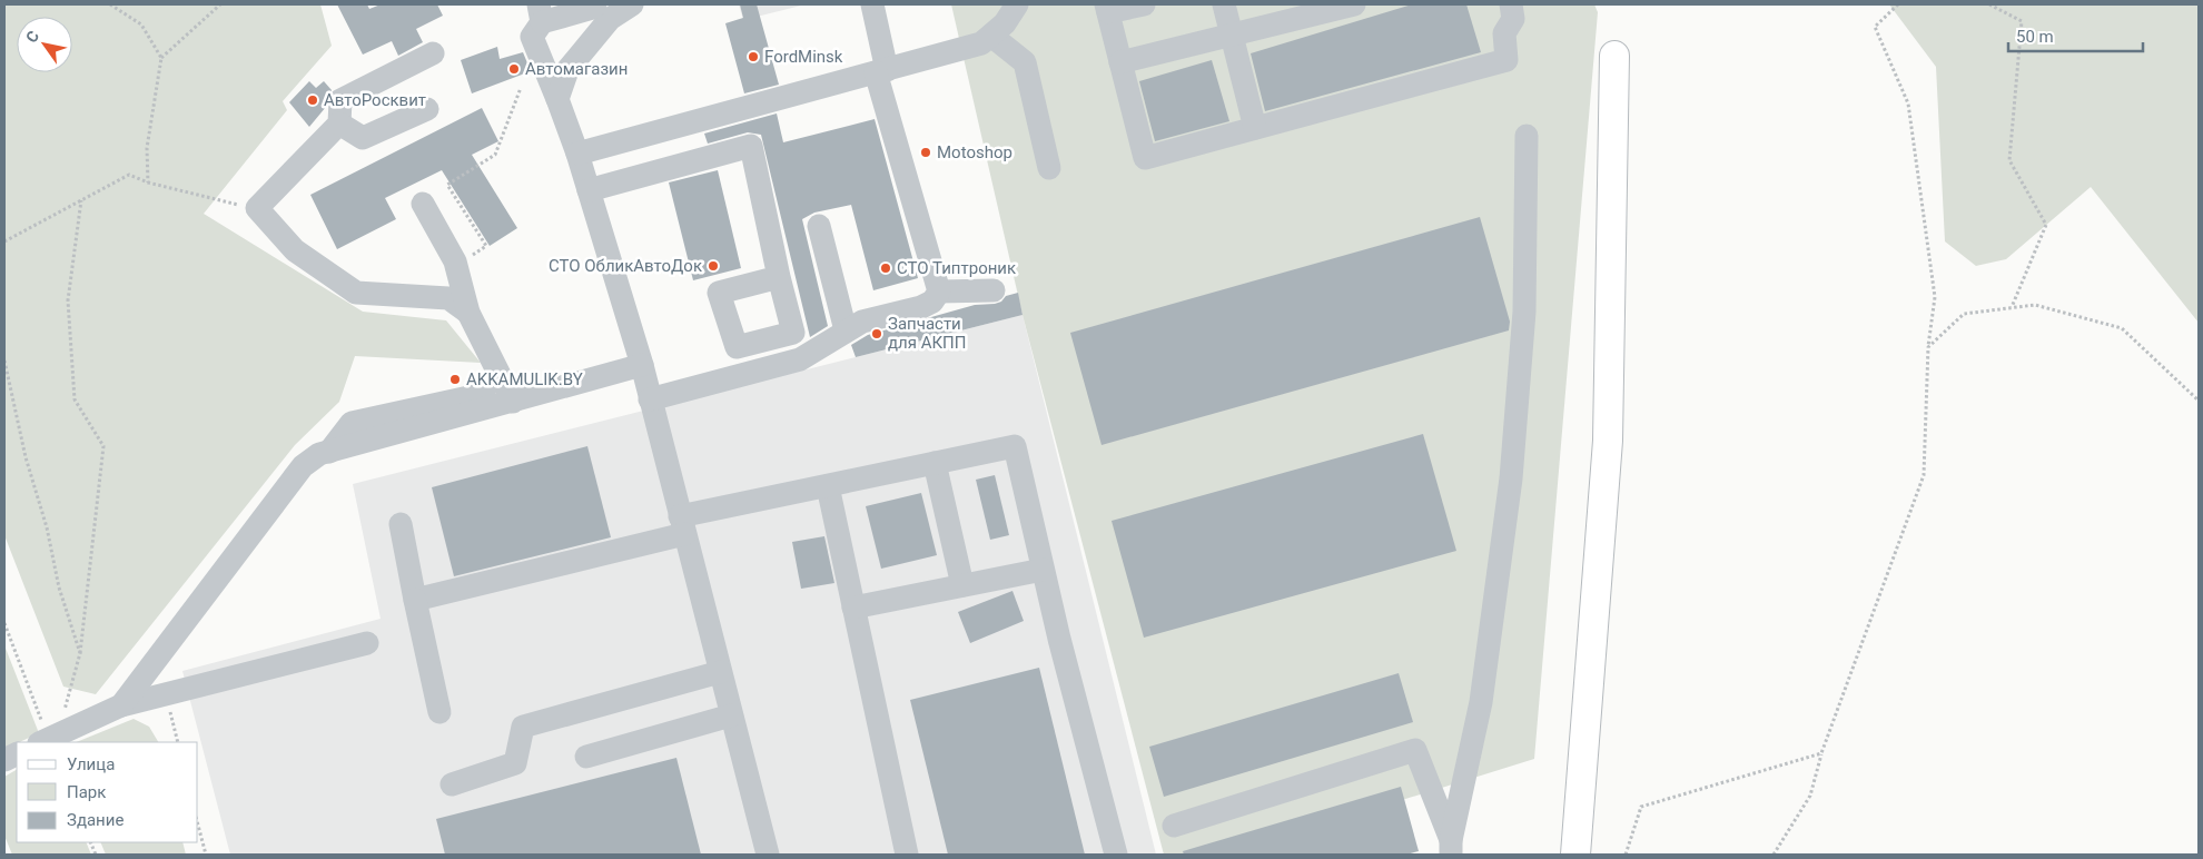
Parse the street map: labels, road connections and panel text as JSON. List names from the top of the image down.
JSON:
{
  "places": [
    "FordMinsk",
    "Автомагазин",
    "АвтоРосквит",
    "Motoshop",
    "СТО ОбликАвтоДок",
    "СТО Типтроник",
    "Запчасти для АКПП",
    "AKKAMULIK.BY"
  ],
  "legend": ["Улица", "Парк", "Здание"],
  "scale_bar": "50 m",
  "north": "top left"
}
